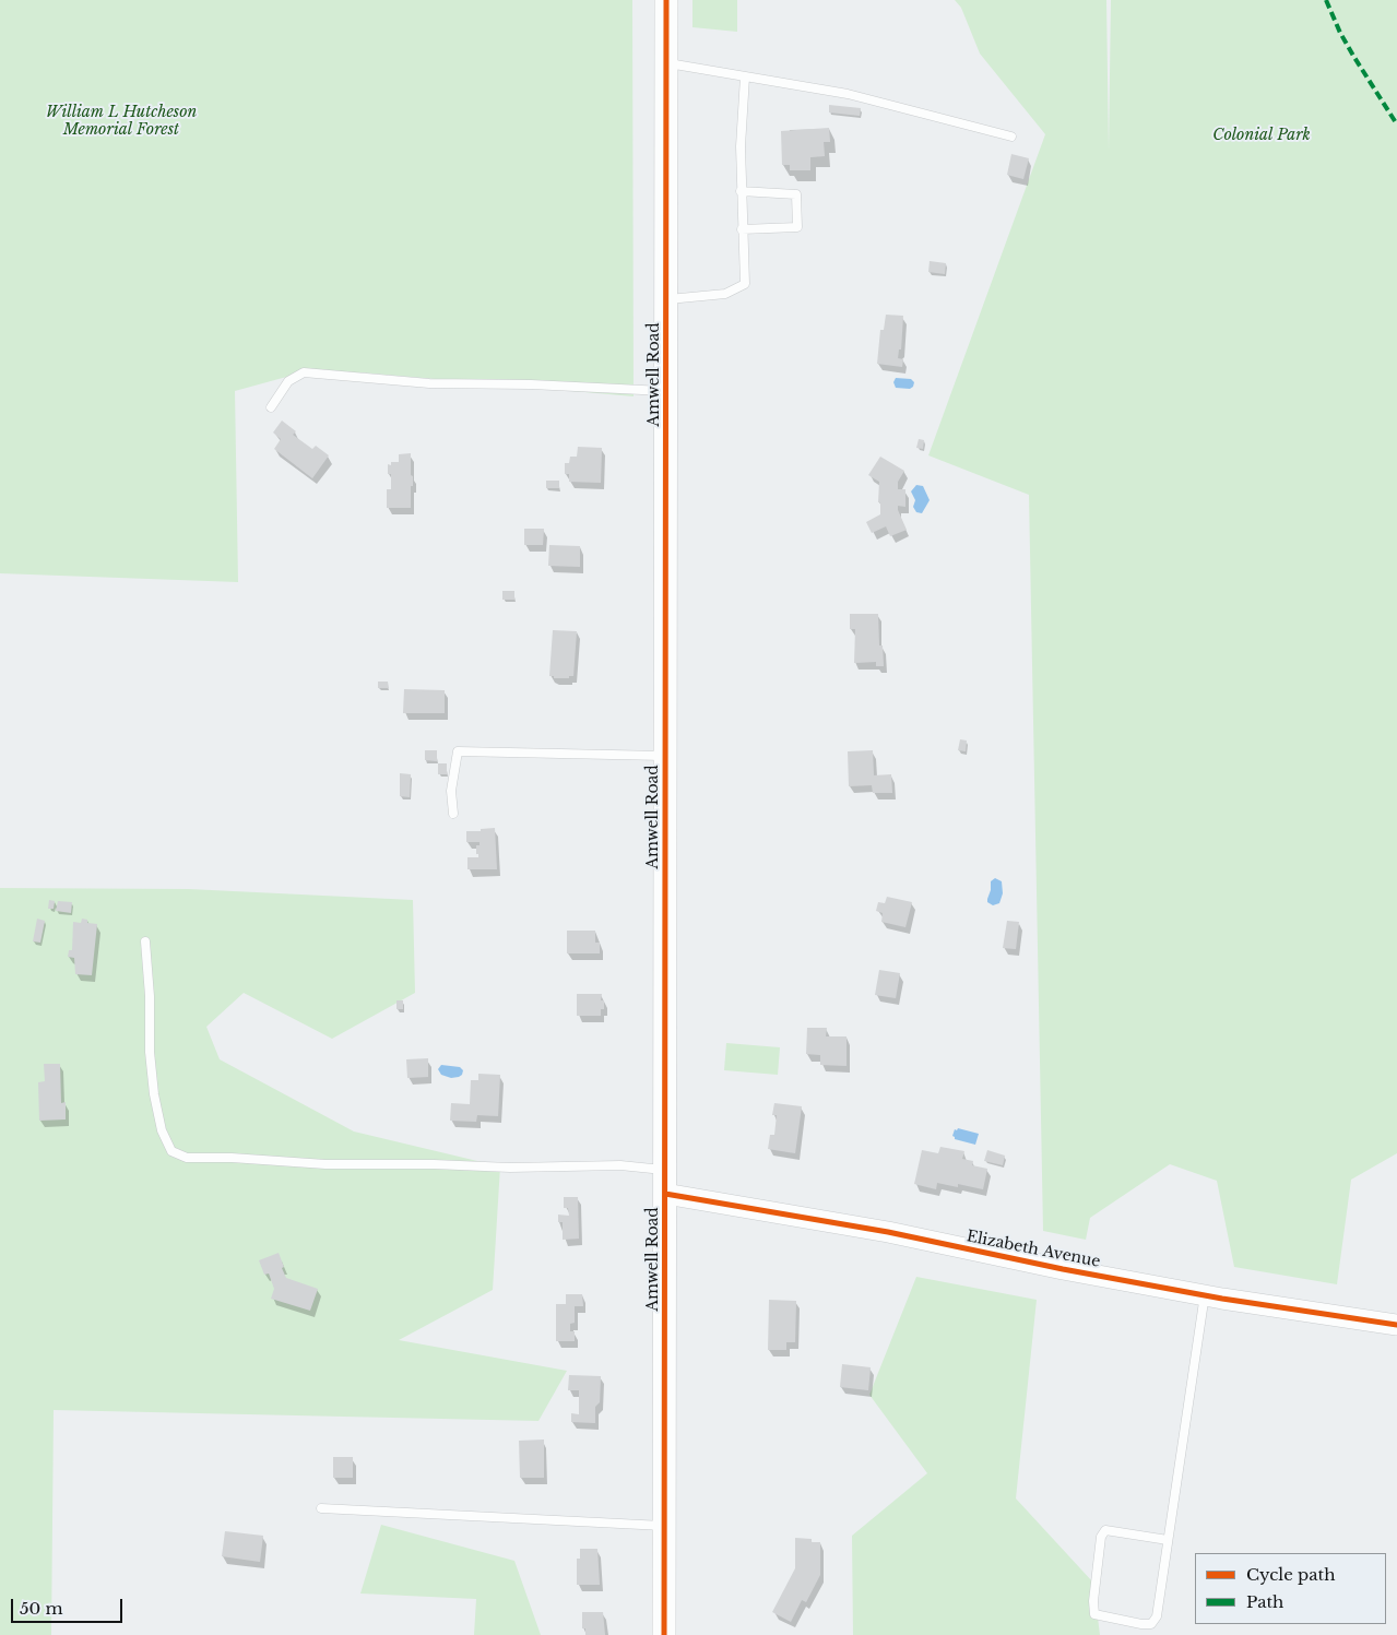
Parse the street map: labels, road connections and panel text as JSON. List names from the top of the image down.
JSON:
{
  "streets": {
    "main road": ["Amwell Road"],
    "street": ["Elizabeth Avenue"]
  },
  "crossings": [
    ["Amwell Road", "Elizabeth Avenue"]
  ],
  "parks": ["William L Hutcheson Memorial Forest", "Colonial Park"],
  "legend": ["Cycle path", "Path"],
  "scale_bar": "50 m"
}
